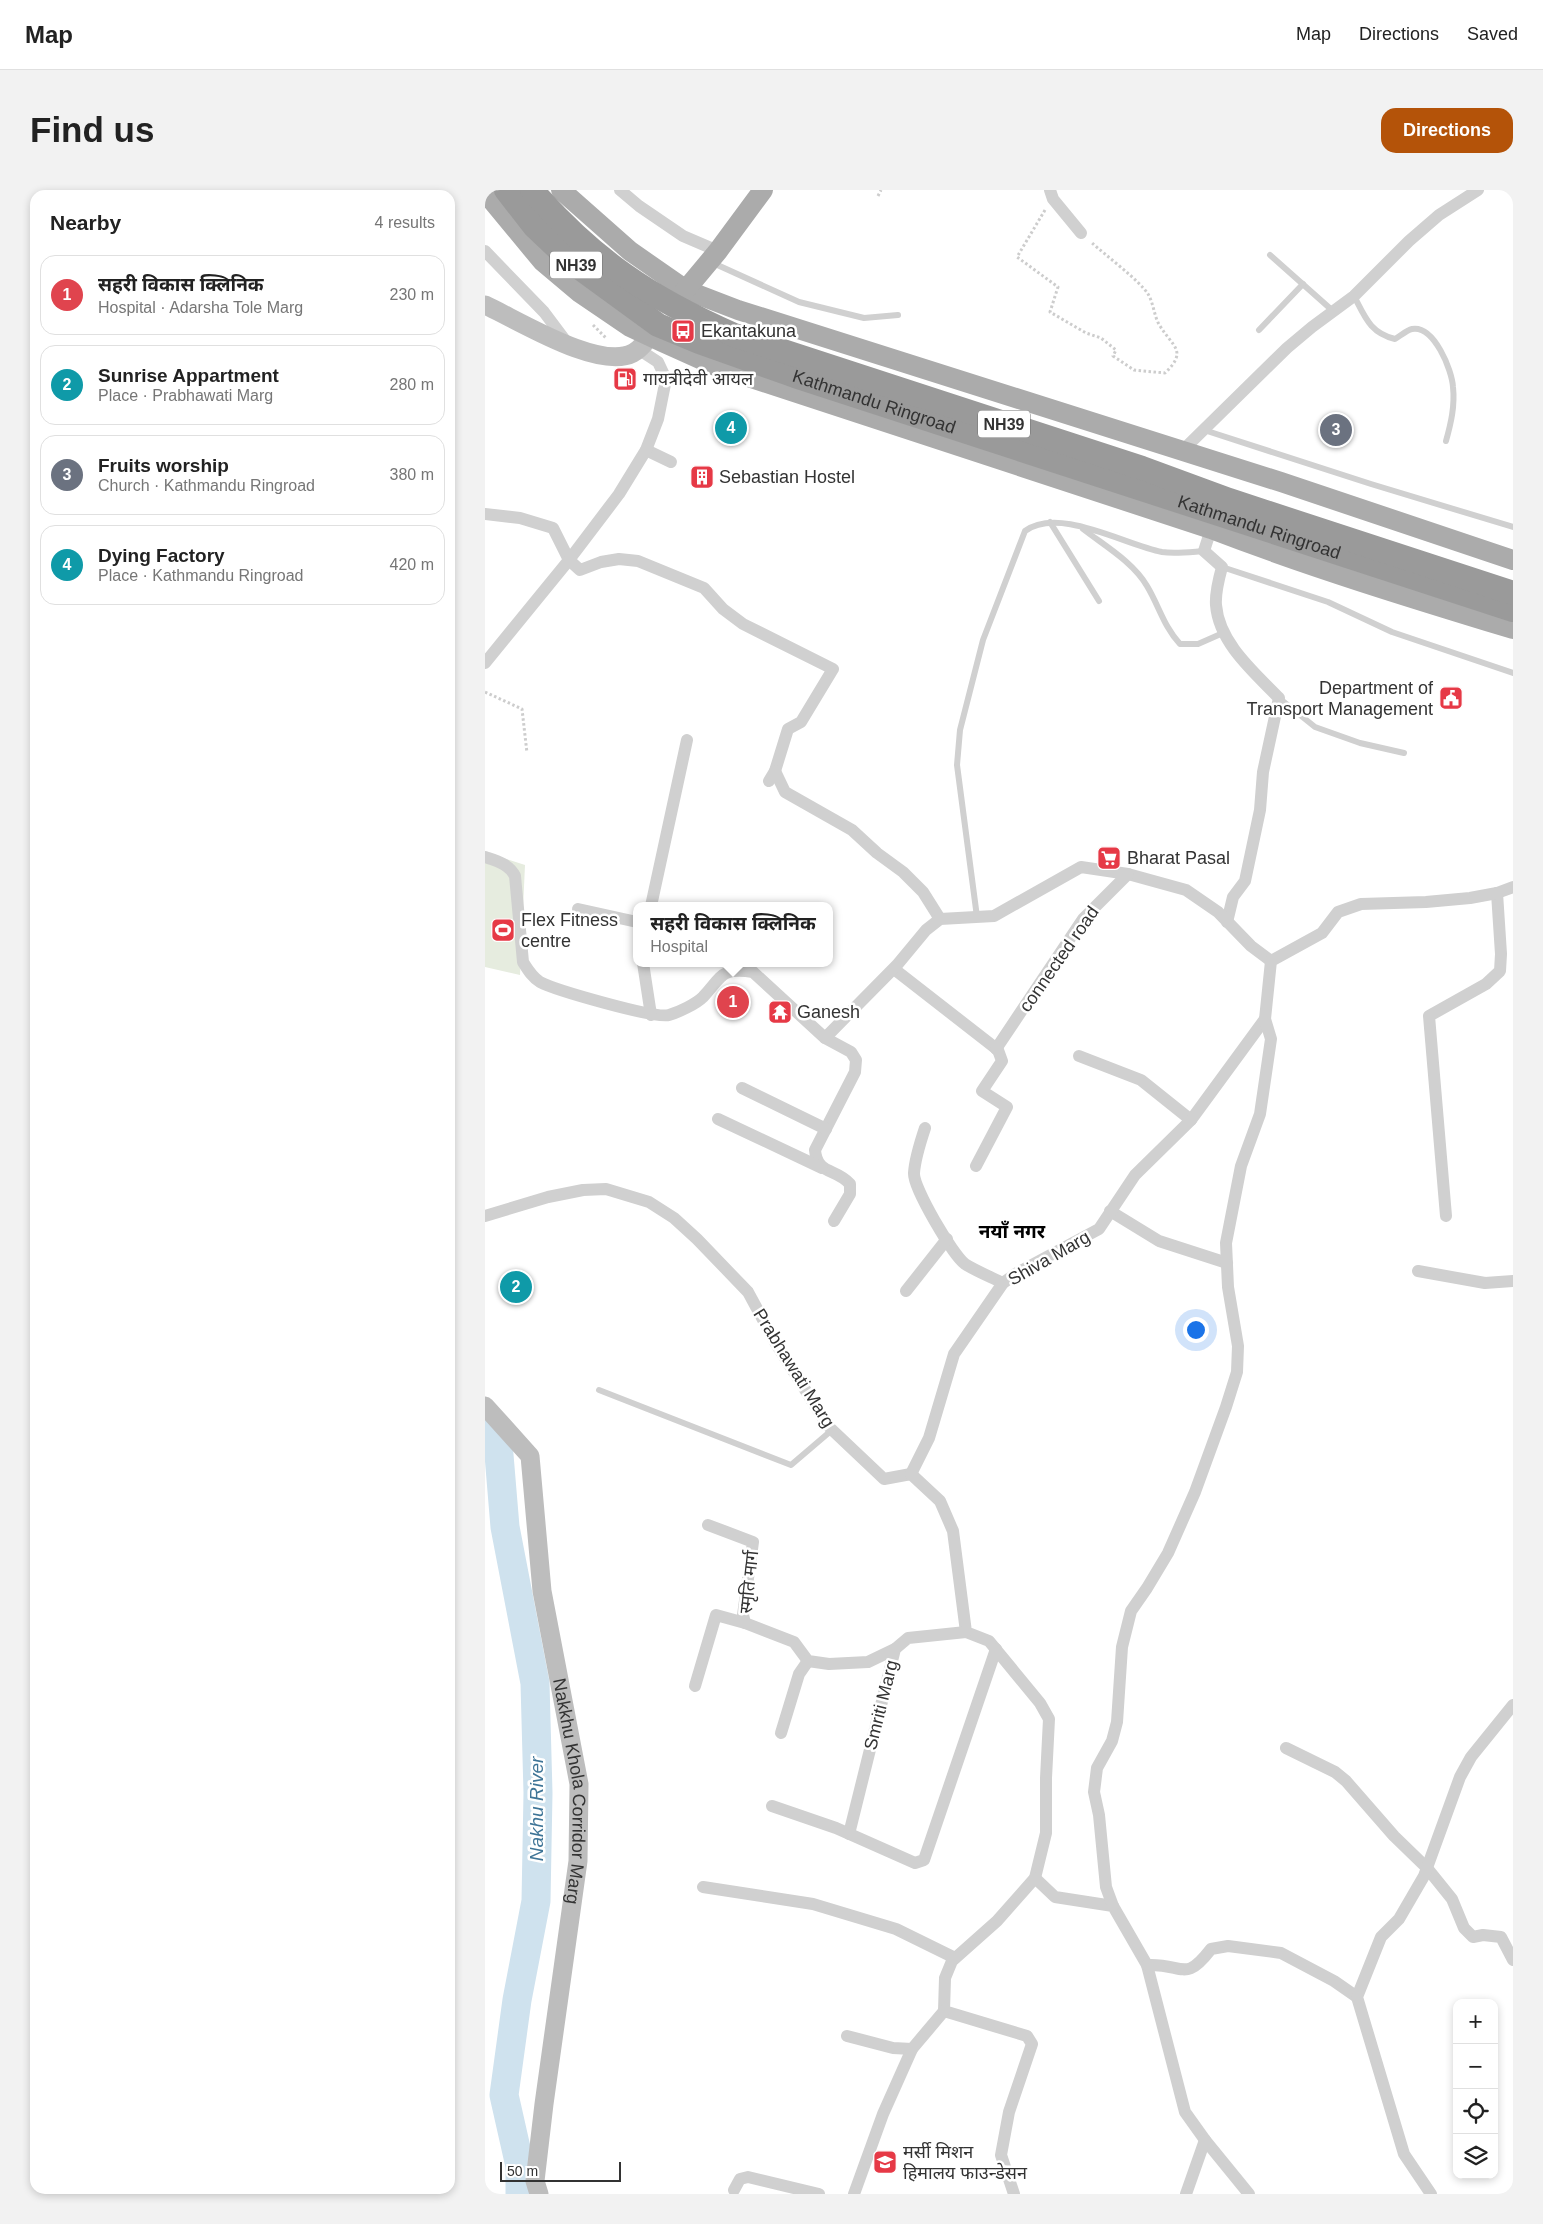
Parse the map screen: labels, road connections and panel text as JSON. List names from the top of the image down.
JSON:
{
  "streets": {
    "highway": ["NH39", "Kathmandu Ringroad"],
    "street": [
      "connected road",
      "Shiva Marg",
      "Prabhawati Marg",
      "स्मृति मार्ग",
      "Smriti Marg",
      "Nakkhu Khola Corridor Marg"
    ]
  },
  "crossings": [
    ["Shiva Marg", "Prabhawati Marg"]
  ],
  "districts": ["नयाँ नगर"],
  "water": ["Nakhu River"],
  "places": {
    "bus stop": ["Ekantakuna"],
    "fuel station": ["गायत्रीदेवी आयल"],
    "building": ["Sebastian Hostel"],
    "public building": ["Department of Transport Management"],
    "supermarket": ["Bharat Pasal"],
    "sports": ["Flex Fitness centre"],
    "temple": ["Ganesh"],
    "school or university": ["मर्सी मिशन हिमालय फाउन्डेसन"]
  },
  "scale_bar": "50 m",
  "page": {
    "header": "Map",
    "nav": ["Map", "Directions", "Saved"],
    "buttons": "Directions",
    "title": "Find us",
    "heading": ["Nearby", "4 results"],
    "list": [
      {
        "mark": "1",
        "name": "सहरी विकास क्लिनिक",
        "note": "Hospital · Adarsha Tole Marg",
        "value": "230 m"
      },
      {
        "mark": "2",
        "name": "Sunrise Appartment",
        "note": "Place · Prabhawati Marg",
        "value": "280 m"
      },
      {
        "mark": "3",
        "name": "Fruits worship",
        "note": "Church · Kathmandu Ringroad",
        "value": "380 m"
      },
      {
        "mark": "4",
        "name": "Dying Factory",
        "note": "Place · Kathmandu Ringroad",
        "value": "420 m"
      }
    ],
    "pins": [
      "4",
      "3",
      "1",
      "2"
    ],
    "popup": ["सहरी विकास क्लिनिक", "Hospital"],
    "map_buttons": ["+", "−"],
    "scale": "50 m"
  }
}
